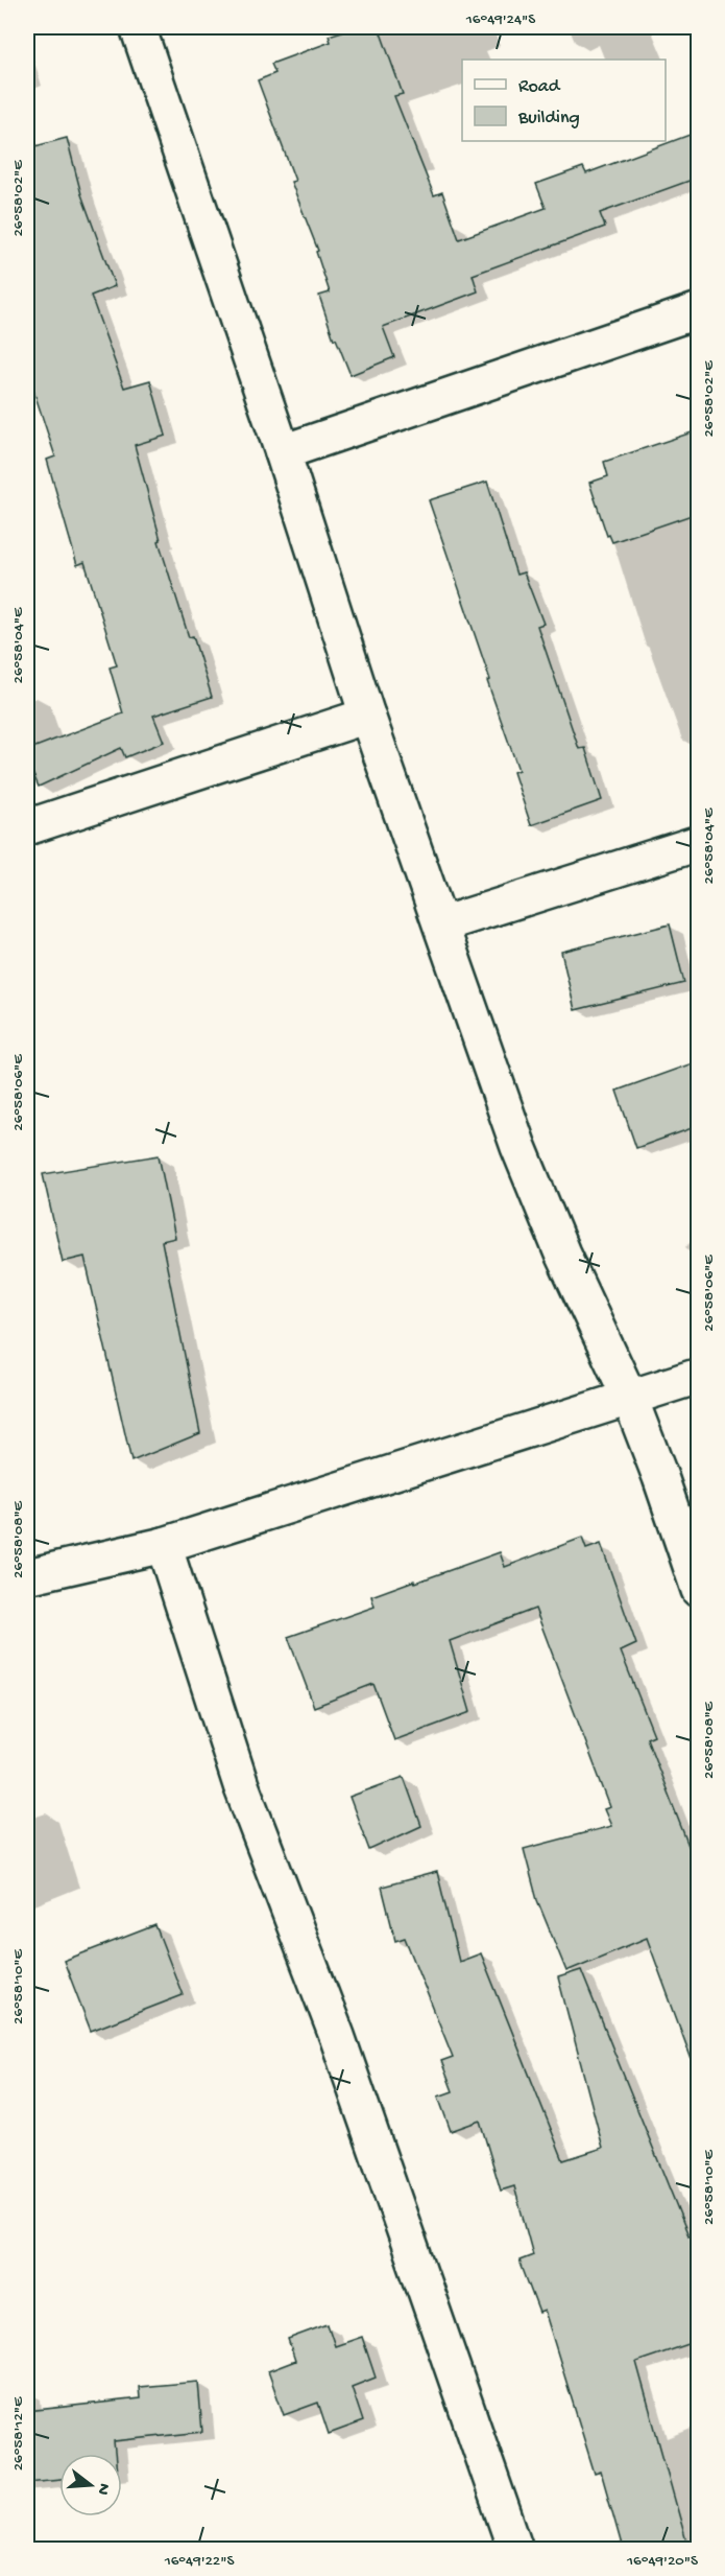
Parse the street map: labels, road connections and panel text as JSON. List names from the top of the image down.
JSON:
{
  "legend": ["Road", "Building"],
  "north": "right",
  "coordinates": [
    "16°49'24\"S",
    "26°58'02\"E",
    "26°58'04\"E",
    "26°58'06\"E",
    "26°58'08\"E",
    "26°58'10\"E",
    "26°58'12\"E",
    "16°49'22\"S",
    "16°49'20\"S"
  ]
}
